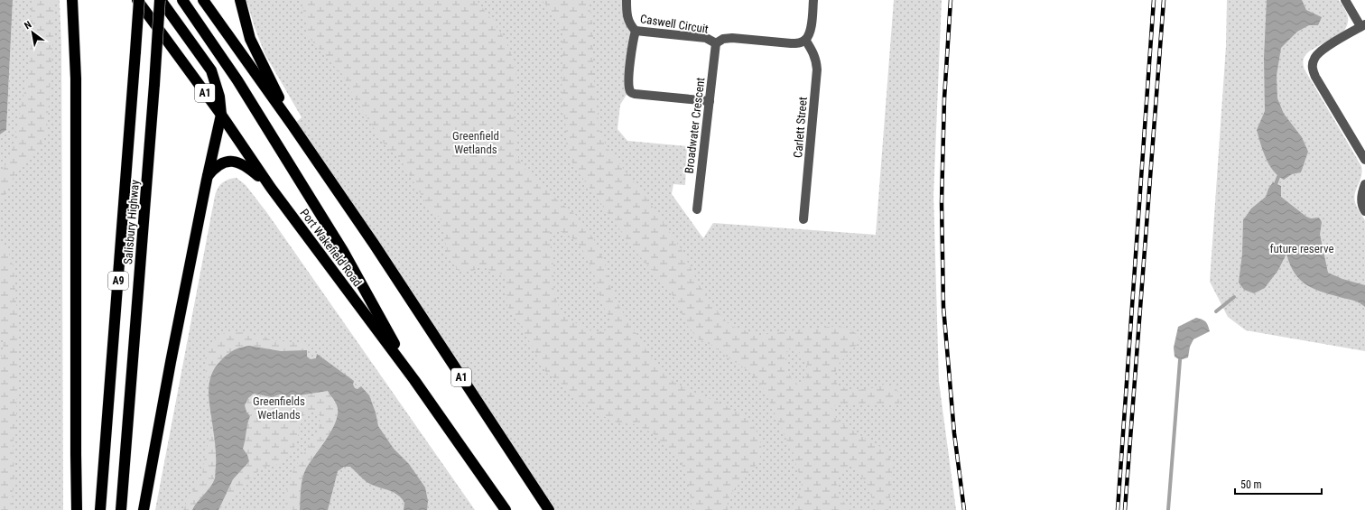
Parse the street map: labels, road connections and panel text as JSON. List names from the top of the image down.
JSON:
{
  "streets": {
    "highway": [
      "A1",
      "Salisbury Highway",
      "Port Wakefield Road",
      "A9"
    ],
    "street": ["Caswell Circuit", "Broadwater Crescent", "Carlett Street"]
  },
  "crossings": [
    ["Caswell Circuit", "Broadwater Crescent"],
    ["Caswell Circuit", "Carlett Street"],
    ["Salisbury Highway", "Port Wakefield Road"]
  ],
  "parks": ["Greenfield Wetlands", "future reserve", "Greenfields Wetlands"],
  "scale_bar": "50 m",
  "north": "top left"
}
